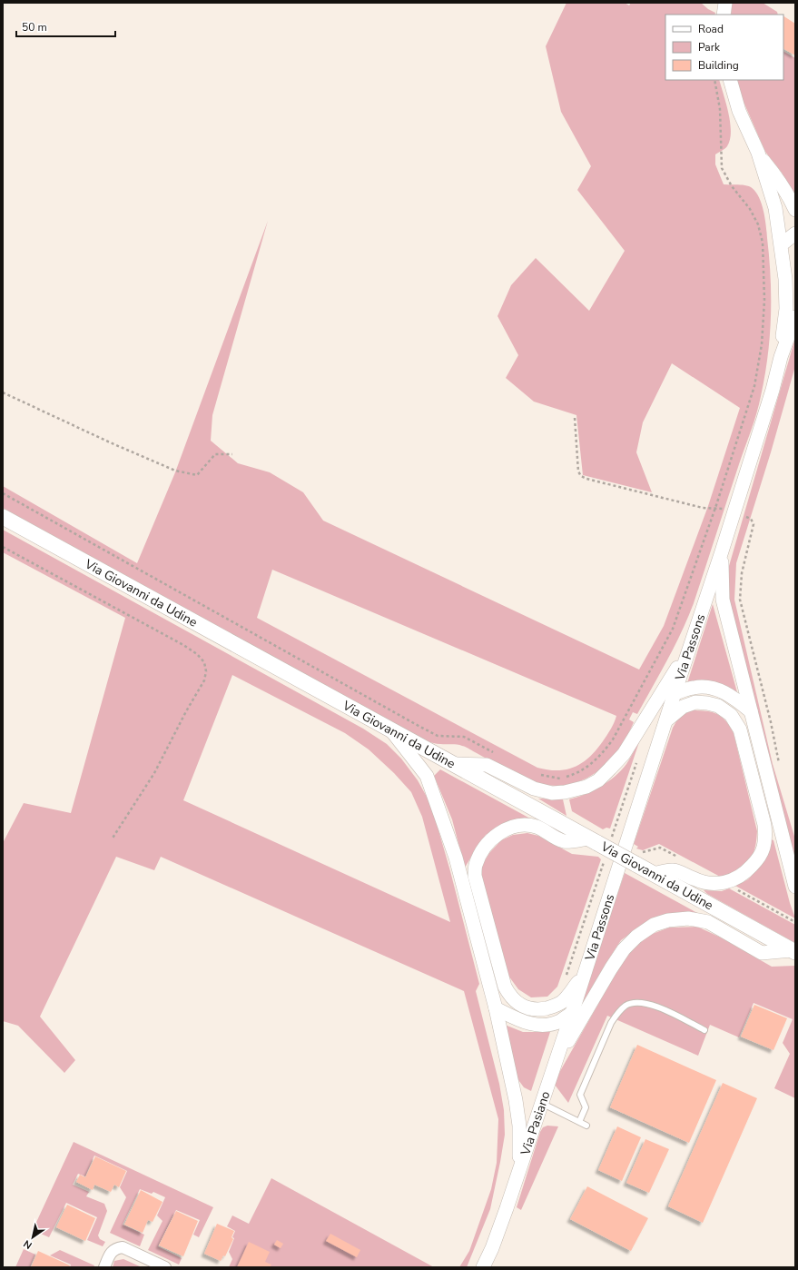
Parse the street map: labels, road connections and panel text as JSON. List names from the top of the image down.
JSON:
{
  "streets": {
    "main road": ["Via Giovanni da Udine"],
    "street": ["Via Passons", "Via Pasiano"]
  },
  "crossings": [
    ["Via Passons", "Via Pasiano"]
  ],
  "legend": ["Road", "Park", "Building"],
  "scale_bar": "50 m",
  "north": "bottom left"
}
